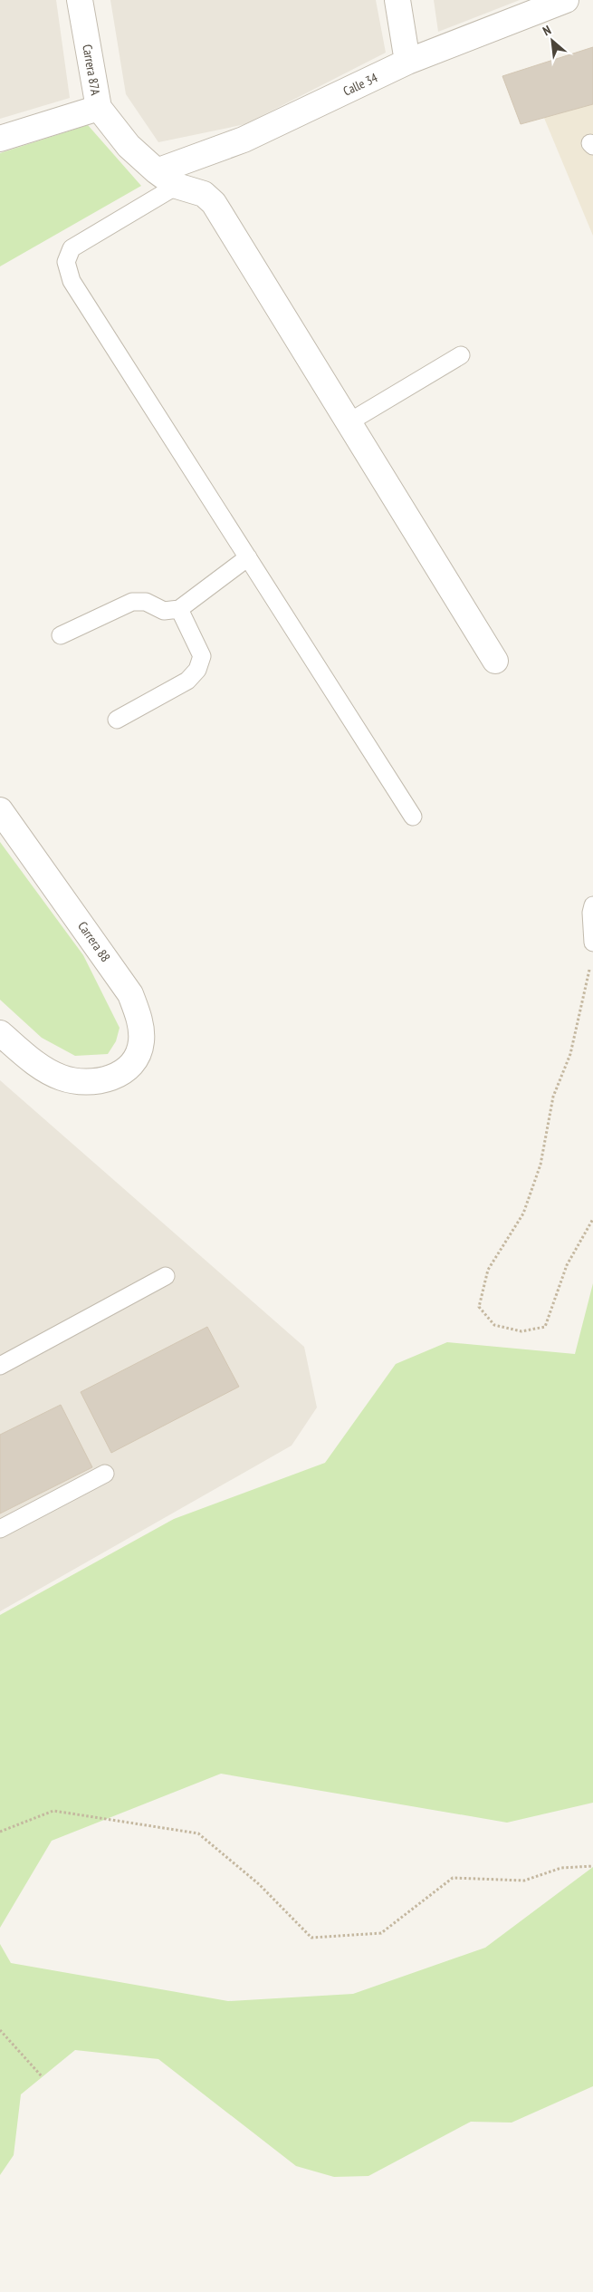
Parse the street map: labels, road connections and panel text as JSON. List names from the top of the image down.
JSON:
{
  "streets": {
    "street": ["Carrera 87A", "Calle 34", "Carrera 88"]
  },
  "crossings": [
    ["Carrera 87A", "Calle 34"]
  ],
  "north": "top left"
}
